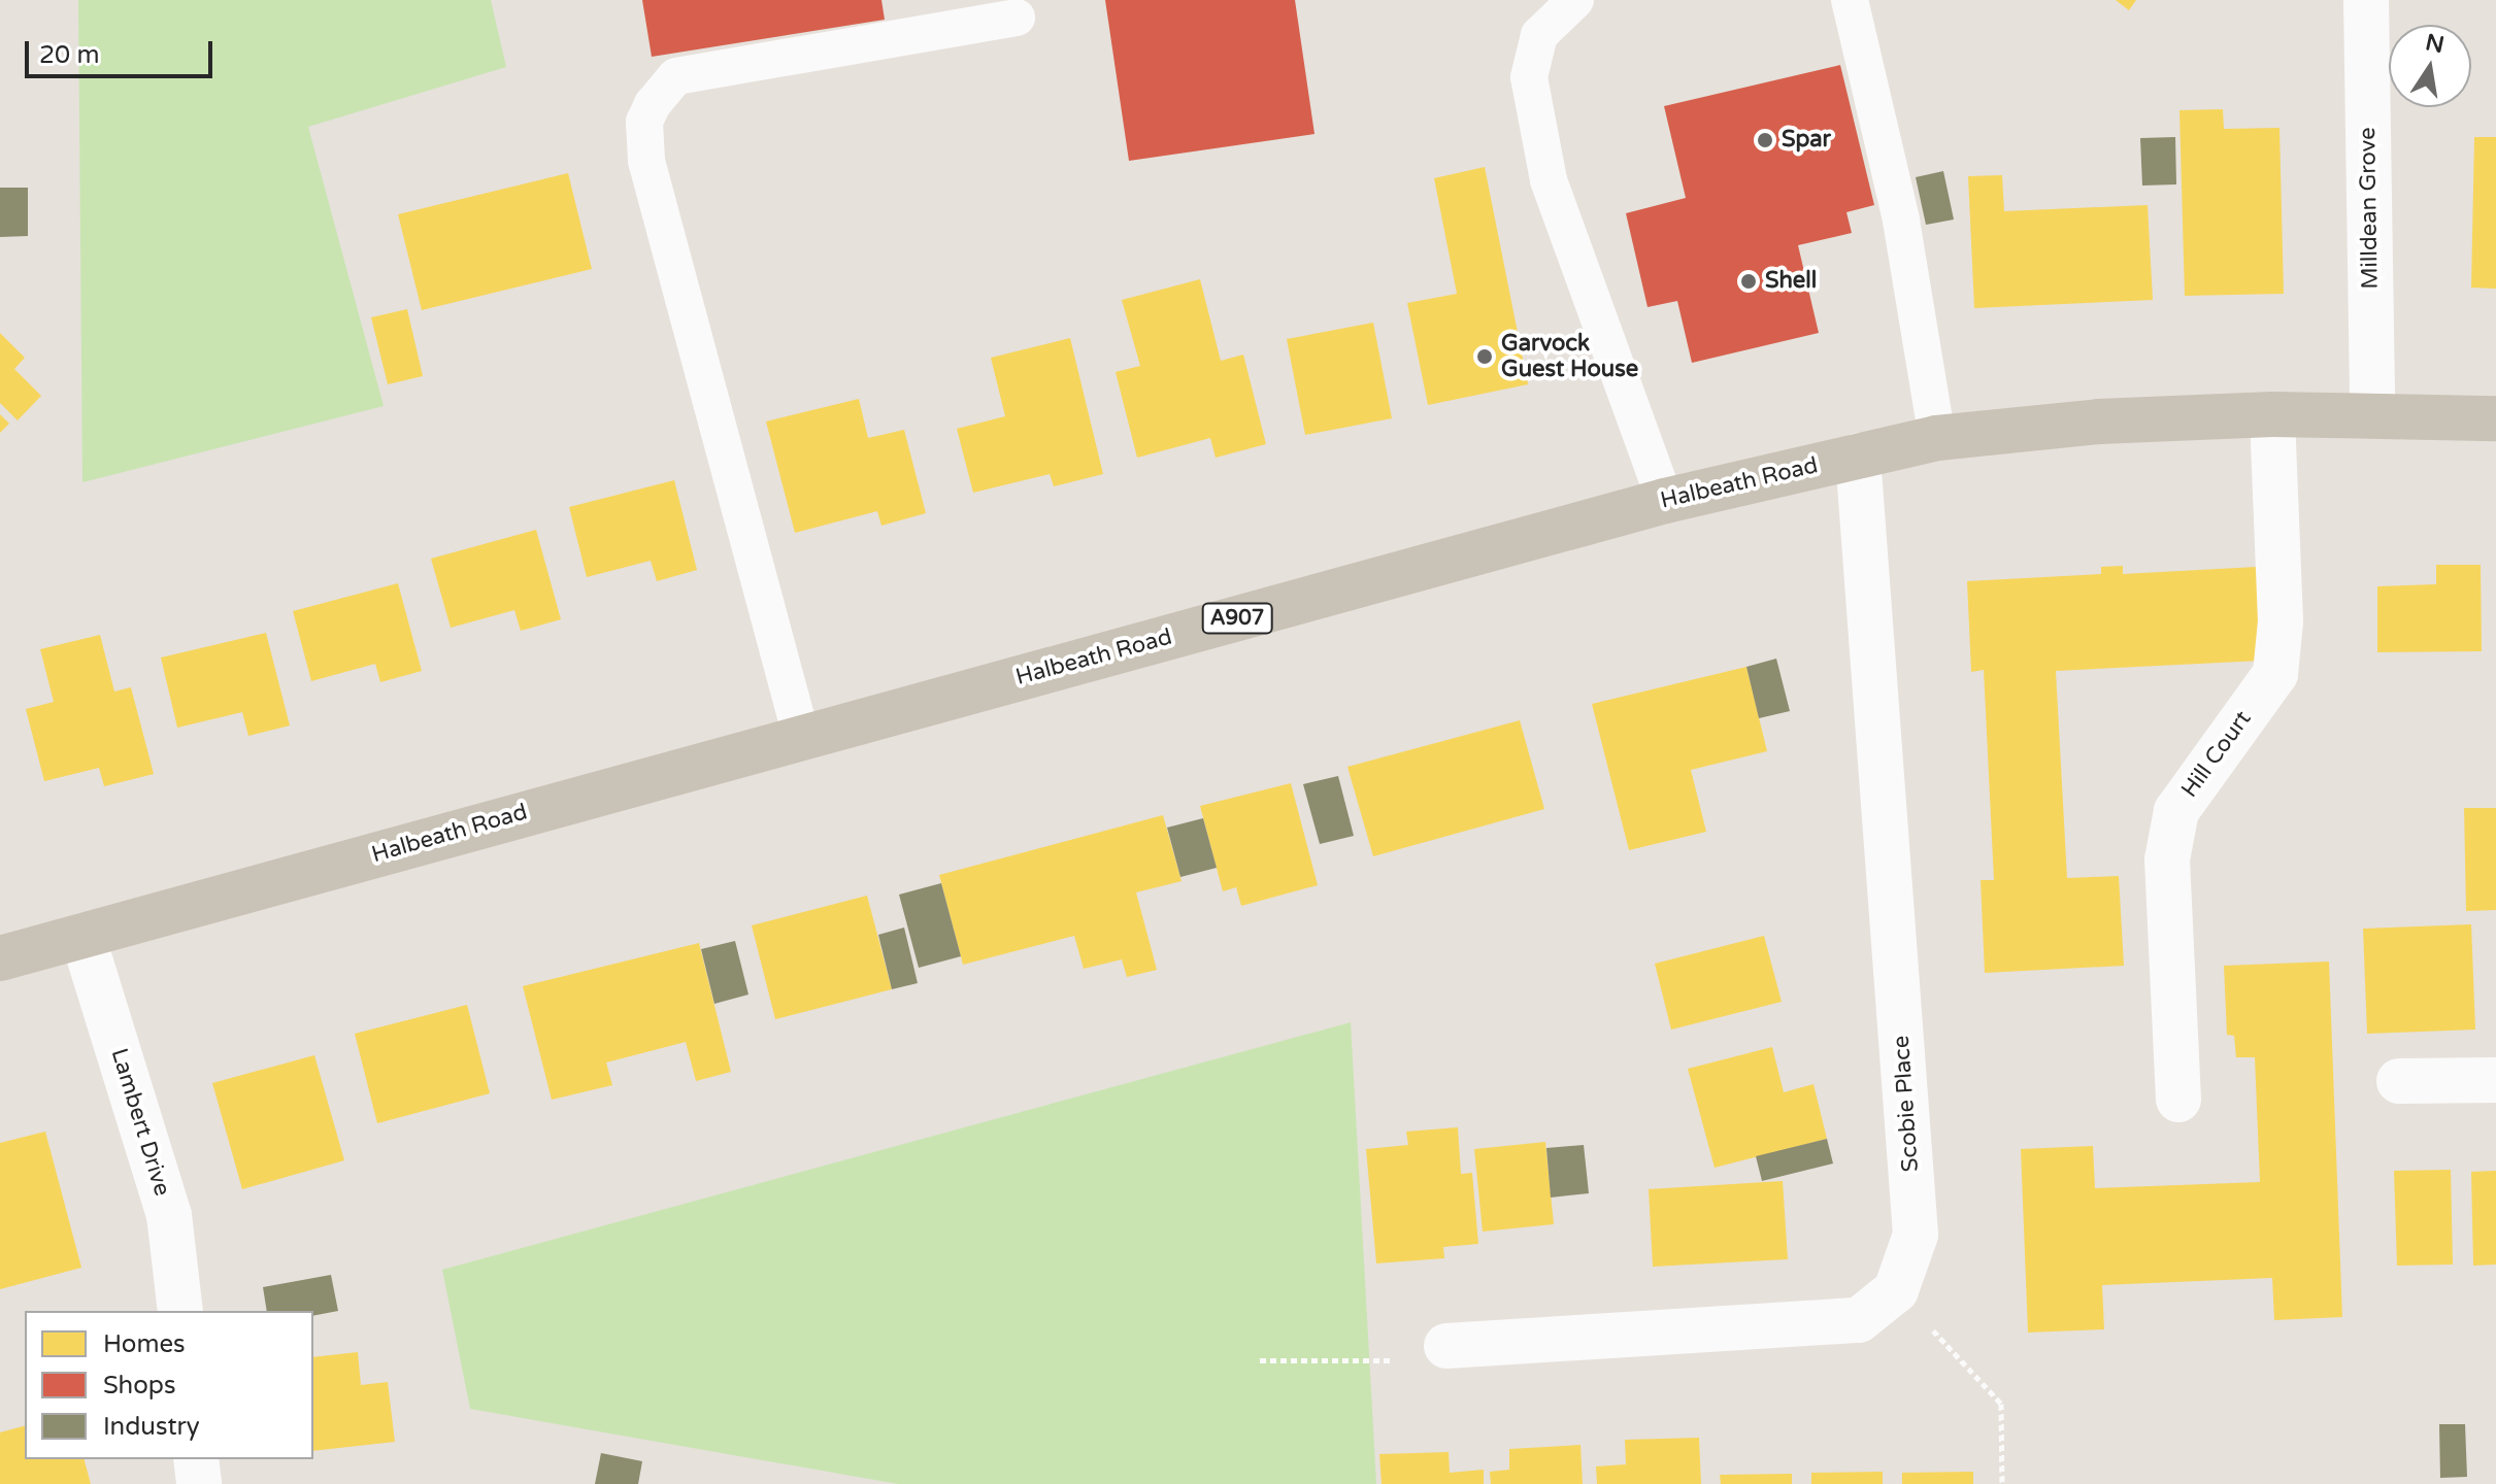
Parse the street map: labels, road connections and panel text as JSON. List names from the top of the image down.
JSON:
{
  "streets": {
    "main road": ["Halbeath Road", "A907"],
    "street": [
      "Milldean Grove",
      "Hill Court",
      "Scobie Place",
      "Lambert Drive"
    ]
  },
  "crossings": [
    ["Milldean Grove", "Halbeath Road"],
    ["Halbeath Road", "Hill Court"],
    ["Halbeath Road", "Scobie Place"],
    ["Halbeath Road", "Lambert Drive"]
  ],
  "places": ["Spar", "Shell", "Garvock Guest House"],
  "legend": ["Homes", "Shops", "Industry"],
  "scale_bar": "20 m",
  "north": "top"
}
